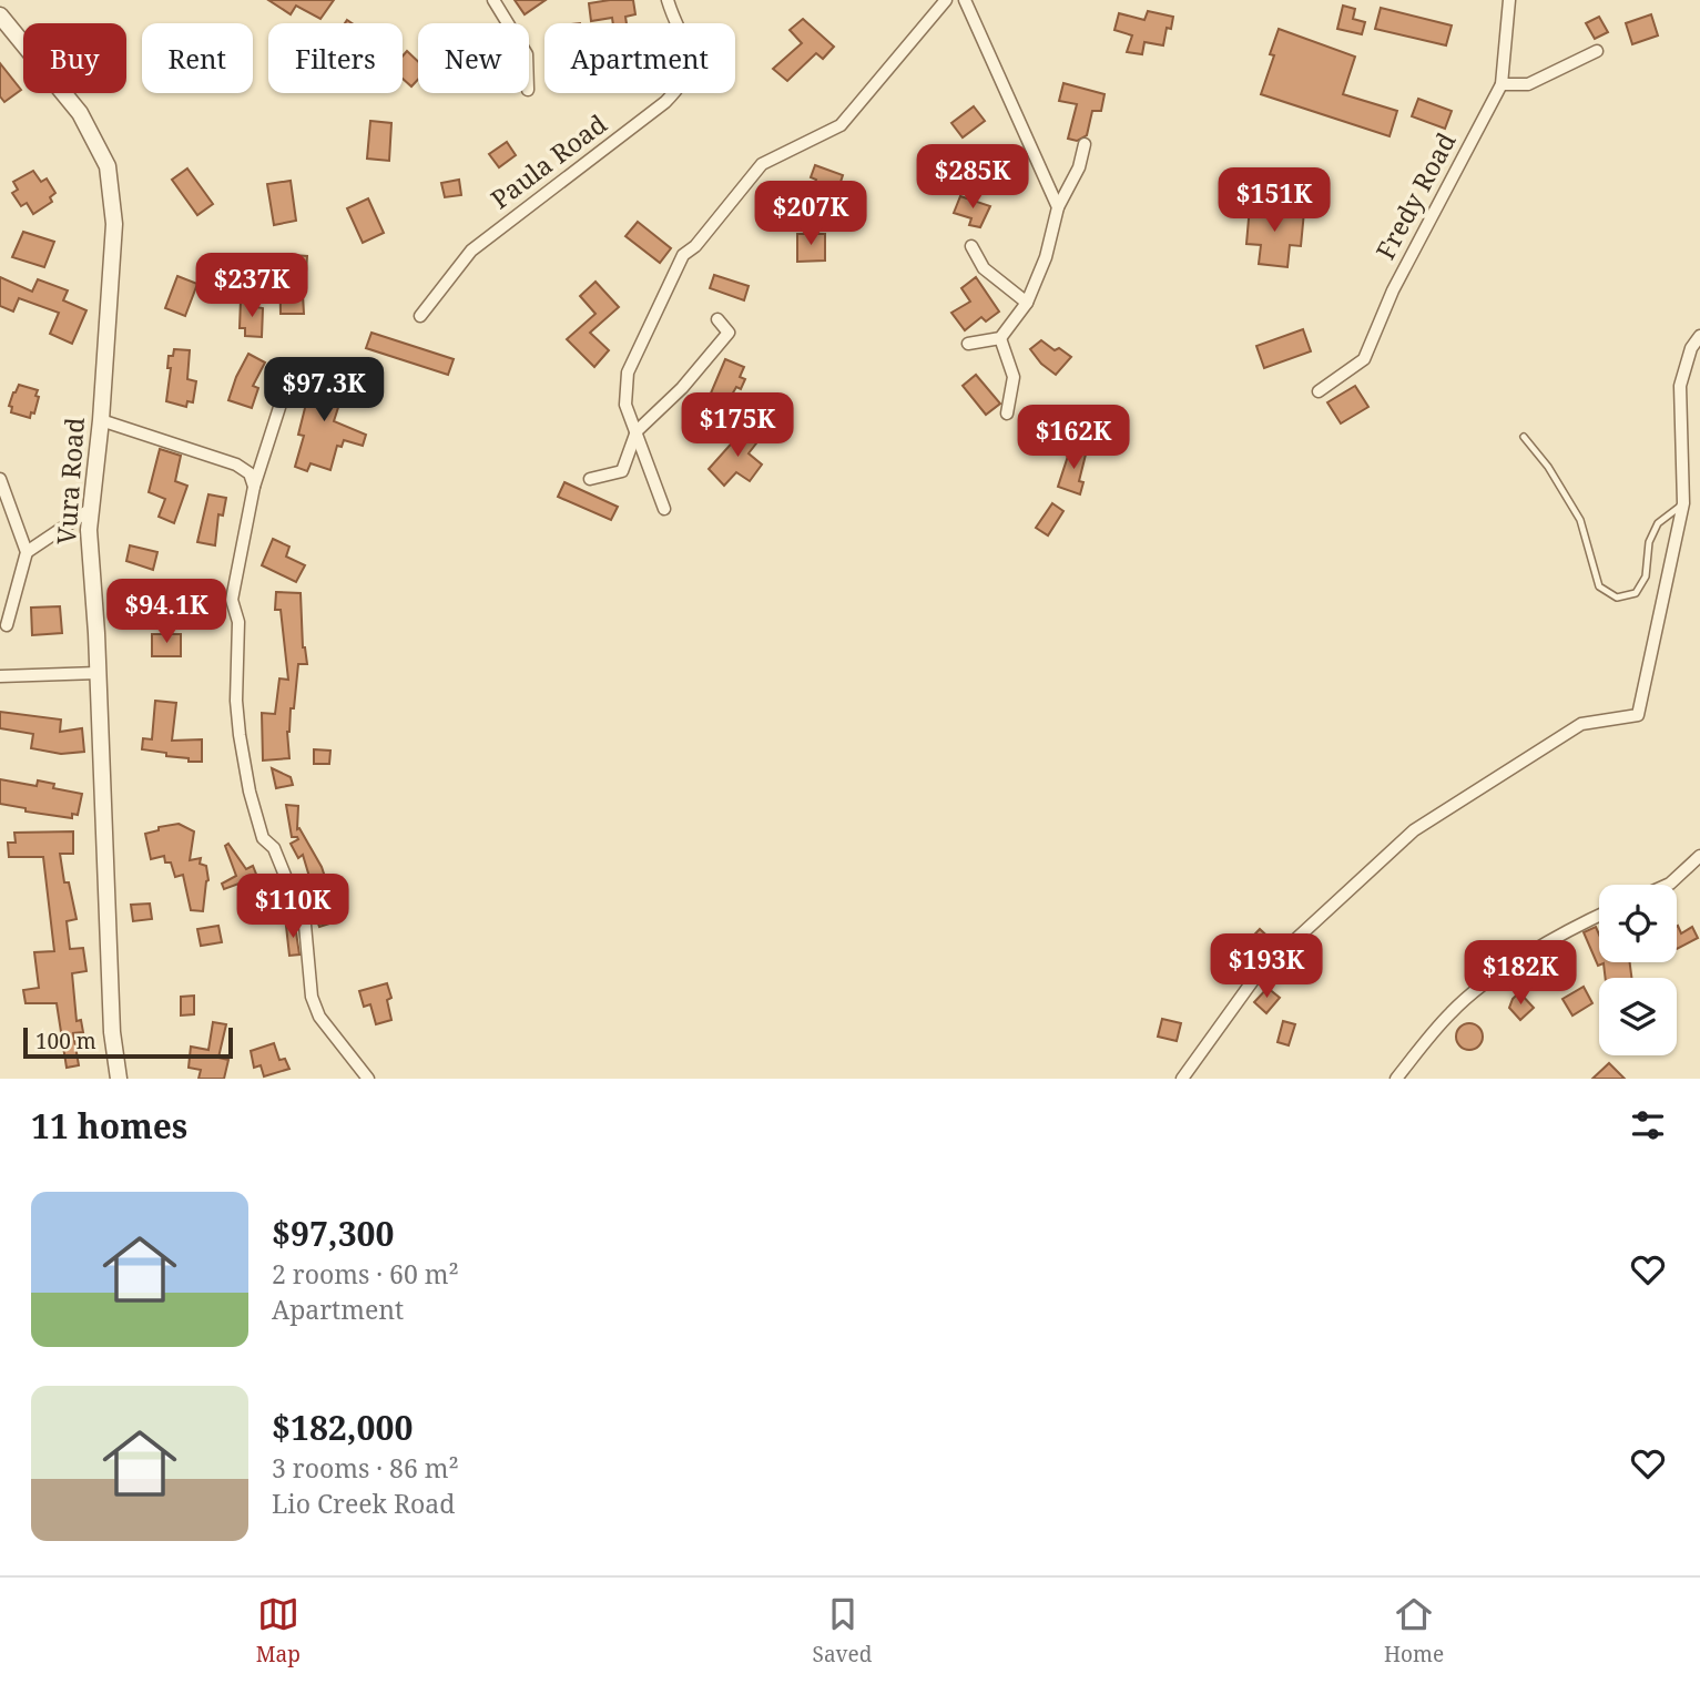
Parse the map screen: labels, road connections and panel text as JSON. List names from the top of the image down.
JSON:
{
  "streets": {
    "street": ["Paula Road", "Fredy Road", "Vura Road"]
  },
  "scale_bar": "100 m",
  "page": {
    "chip": [
      "Buy",
      "Rent",
      "Filters",
      "New",
      "Apartment"
    ],
    "price": [
      "$285K",
      "$151K",
      "$207K",
      "$237K",
      "$97.3K",
      "$175K",
      "$162K",
      "$94.1K",
      "$110K",
      "$193K",
      "$182K"
    ],
    "scale": "100 m",
    "heading": "11 homes",
    "list": [
      {
        "name": "$97,300",
        "note": "2 rooms · 60 m² · Apartment"
      },
      {
        "name": "$182,000",
        "note": "3 rooms · 86 m² · Lio Creek Road"
      }
    ],
    "tabs": ["Map", "Saved", "Home"]
  }
}
